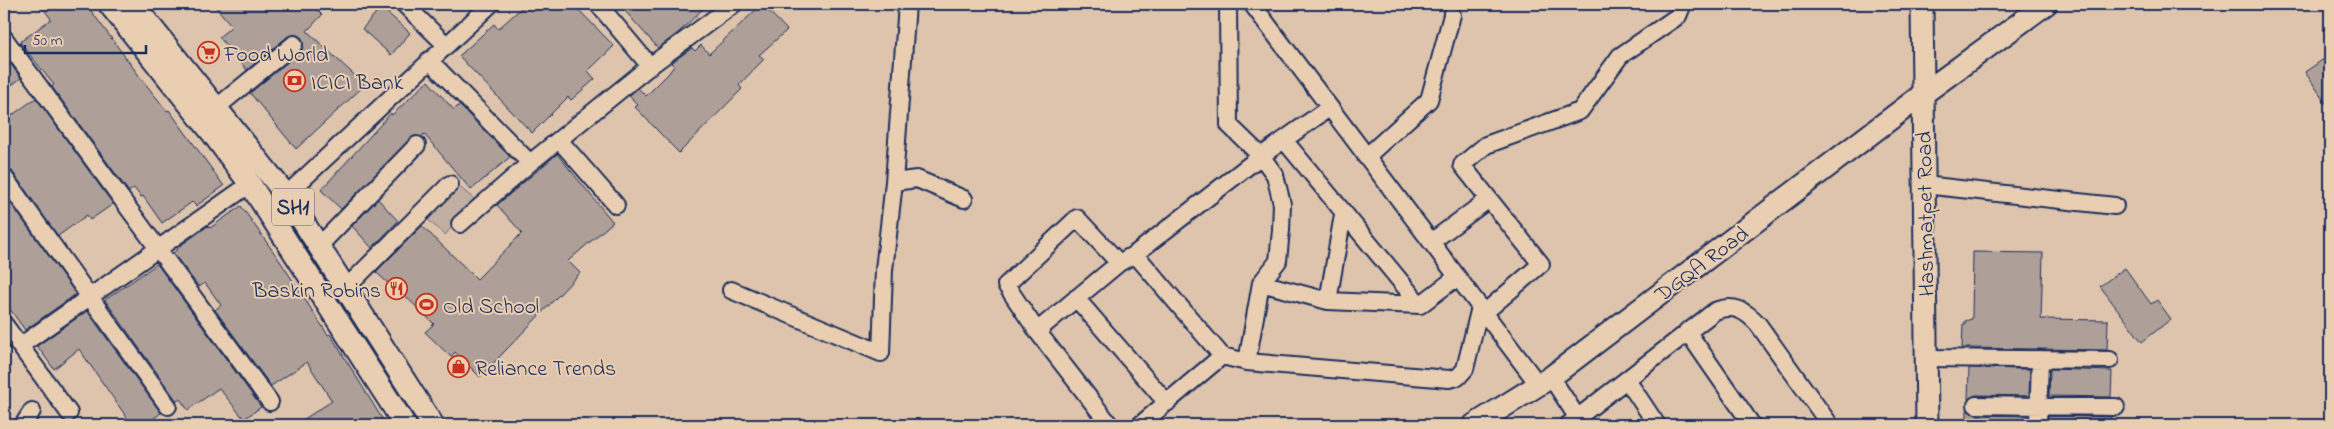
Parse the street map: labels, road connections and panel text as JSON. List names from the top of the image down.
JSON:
{
  "streets": {
    "main road": ["SH1", "Hashmatpet Road", "DGQA Road"]
  },
  "crossings": [
    ["Hashmatpet Road", "DGQA Road"]
  ],
  "places": {
    "supermarket": ["Food World"],
    "bank": ["ICICI Bank"],
    "restaurant": ["Baskin Robins"],
    "sports": ["Old School"],
    "shop": ["Reliance Trends"]
  },
  "scale_bar": "50 m"
}
